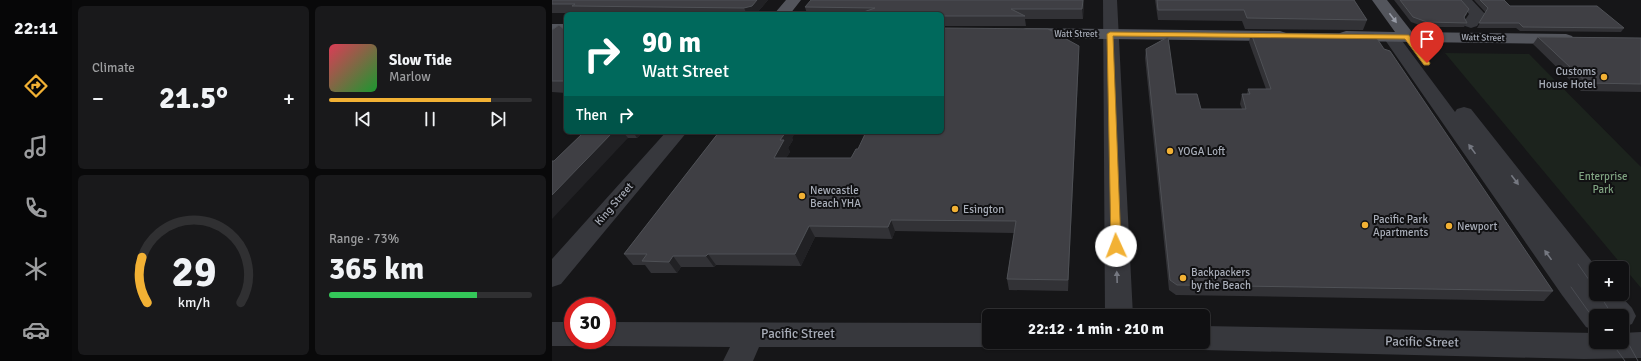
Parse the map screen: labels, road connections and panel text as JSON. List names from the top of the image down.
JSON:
{
  "streets": {
    "main road": ["Watt Street"],
    "street": ["King Street", "Pacific Street"]
  },
  "parks": ["Enterprise Park"],
  "places": [
    "Customs House Hotel",
    "YOGA Loft",
    "Newcastle Beach YHA",
    "Esington",
    "Pacific Park Apartments",
    "Newport",
    "Backpackers by the Beach"
  ],
  "page": {
    "tabs": "22:11",
    "tile": [
      "Climate",
      ["Range · 73%", "365 km"]
    ],
    "turn": ["90 m", "Watt Street"],
    "song": ["Slow Tide", "Marlow"],
    "heat": ["−", "21.5°", "+"],
    "then": "Then",
    "map_buttons": ["+", "−"],
    "limit": "30",
    "trip": "22:12 · 1 min · 210 m",
    "gauge": ["29", "km/h"]
  }
}
